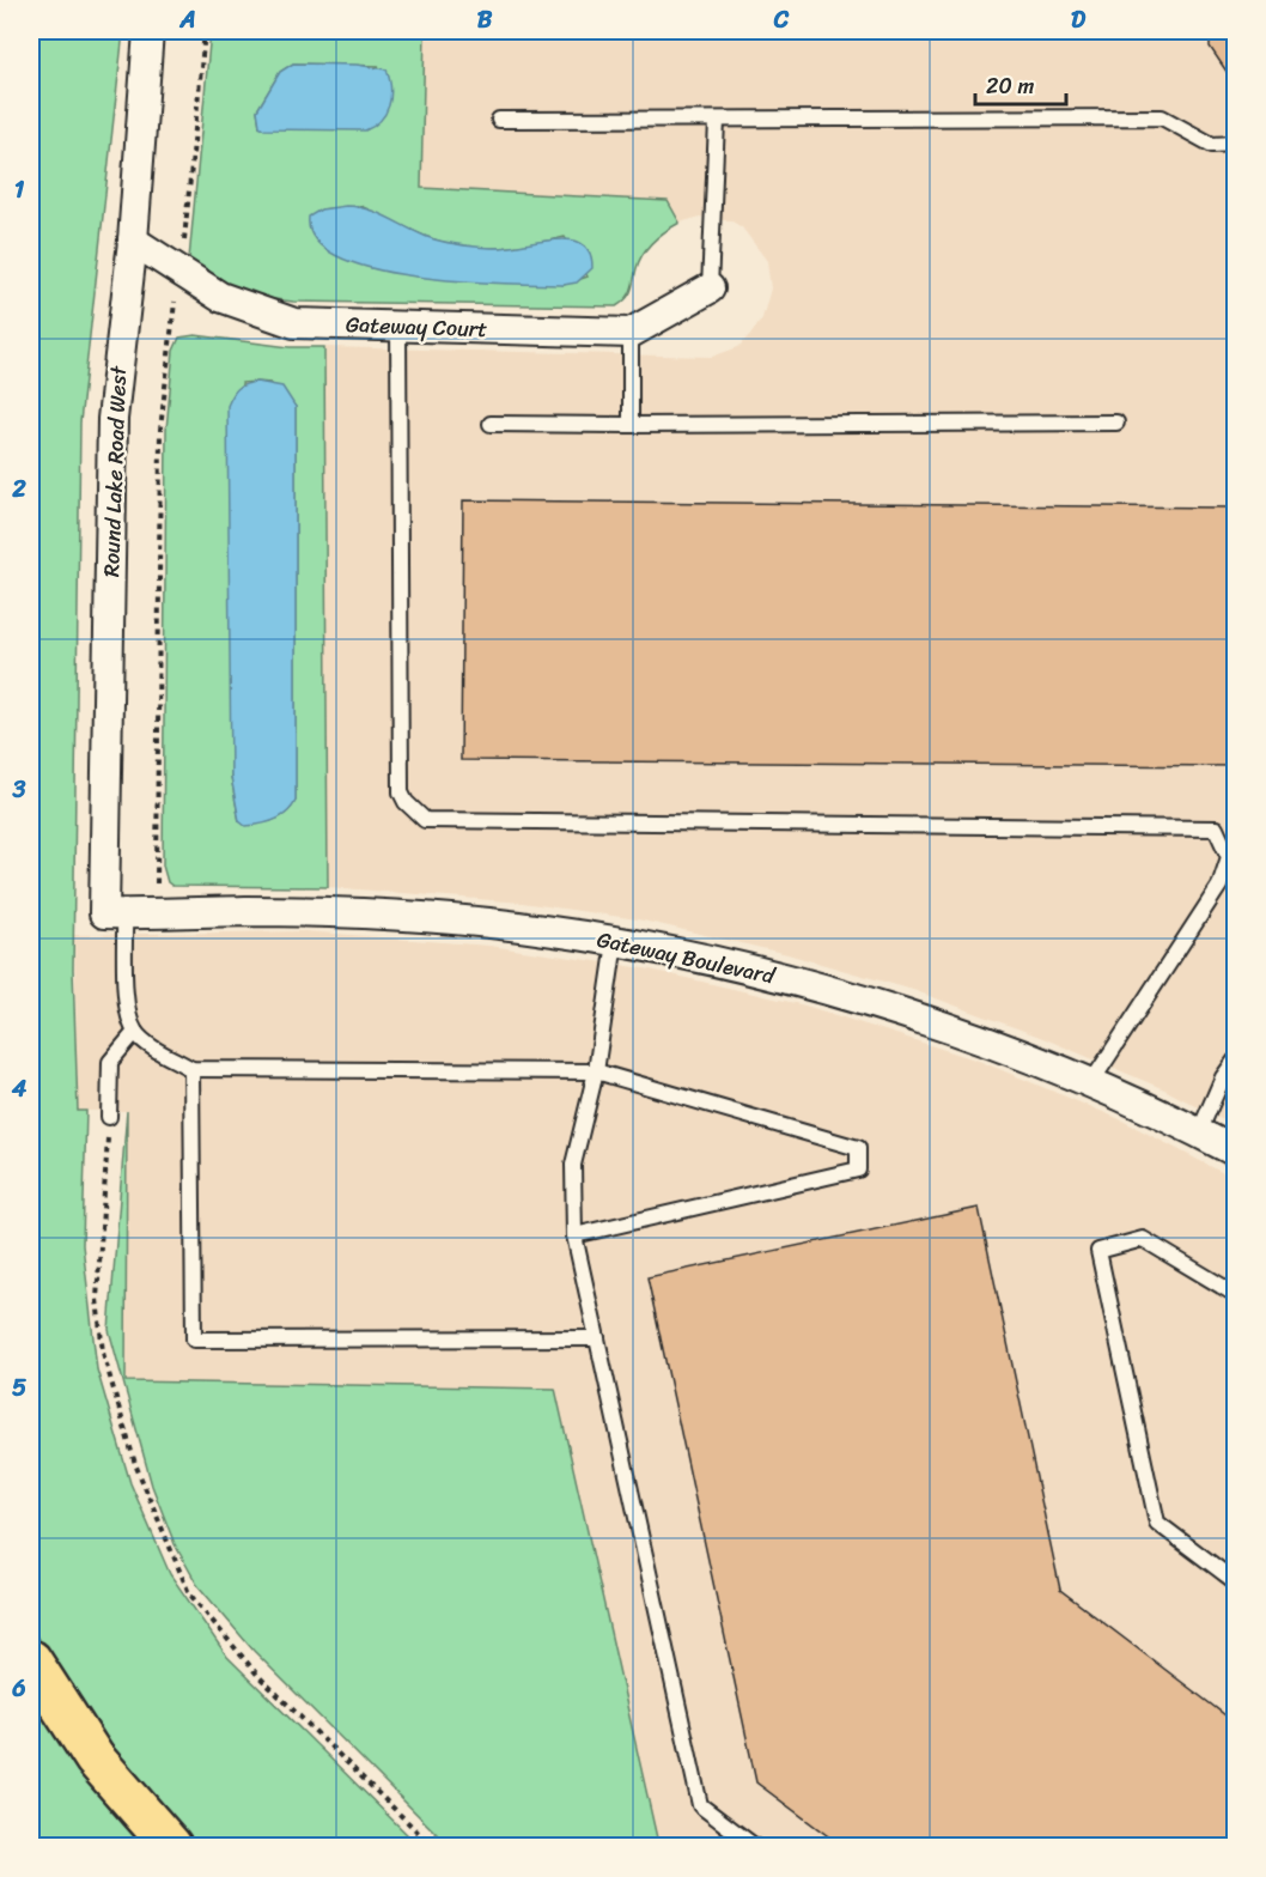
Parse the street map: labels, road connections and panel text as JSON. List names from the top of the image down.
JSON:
{
  "streets": {
    "street": ["Gateway Court", "Round Lake Road West", "Gateway Boulevard"]
  },
  "crossings": [
    ["Gateway Court", "Round Lake Road West"],
    ["Round Lake Road West", "Gateway Boulevard"]
  ],
  "scale_bar": "20 m",
  "grid": {
    "columns": [
      "A",
      "B",
      "C",
      "D"
    ],
    "rows": [
      "1",
      "2",
      "3",
      "4",
      "5",
      "6"
    ]
  }
}
